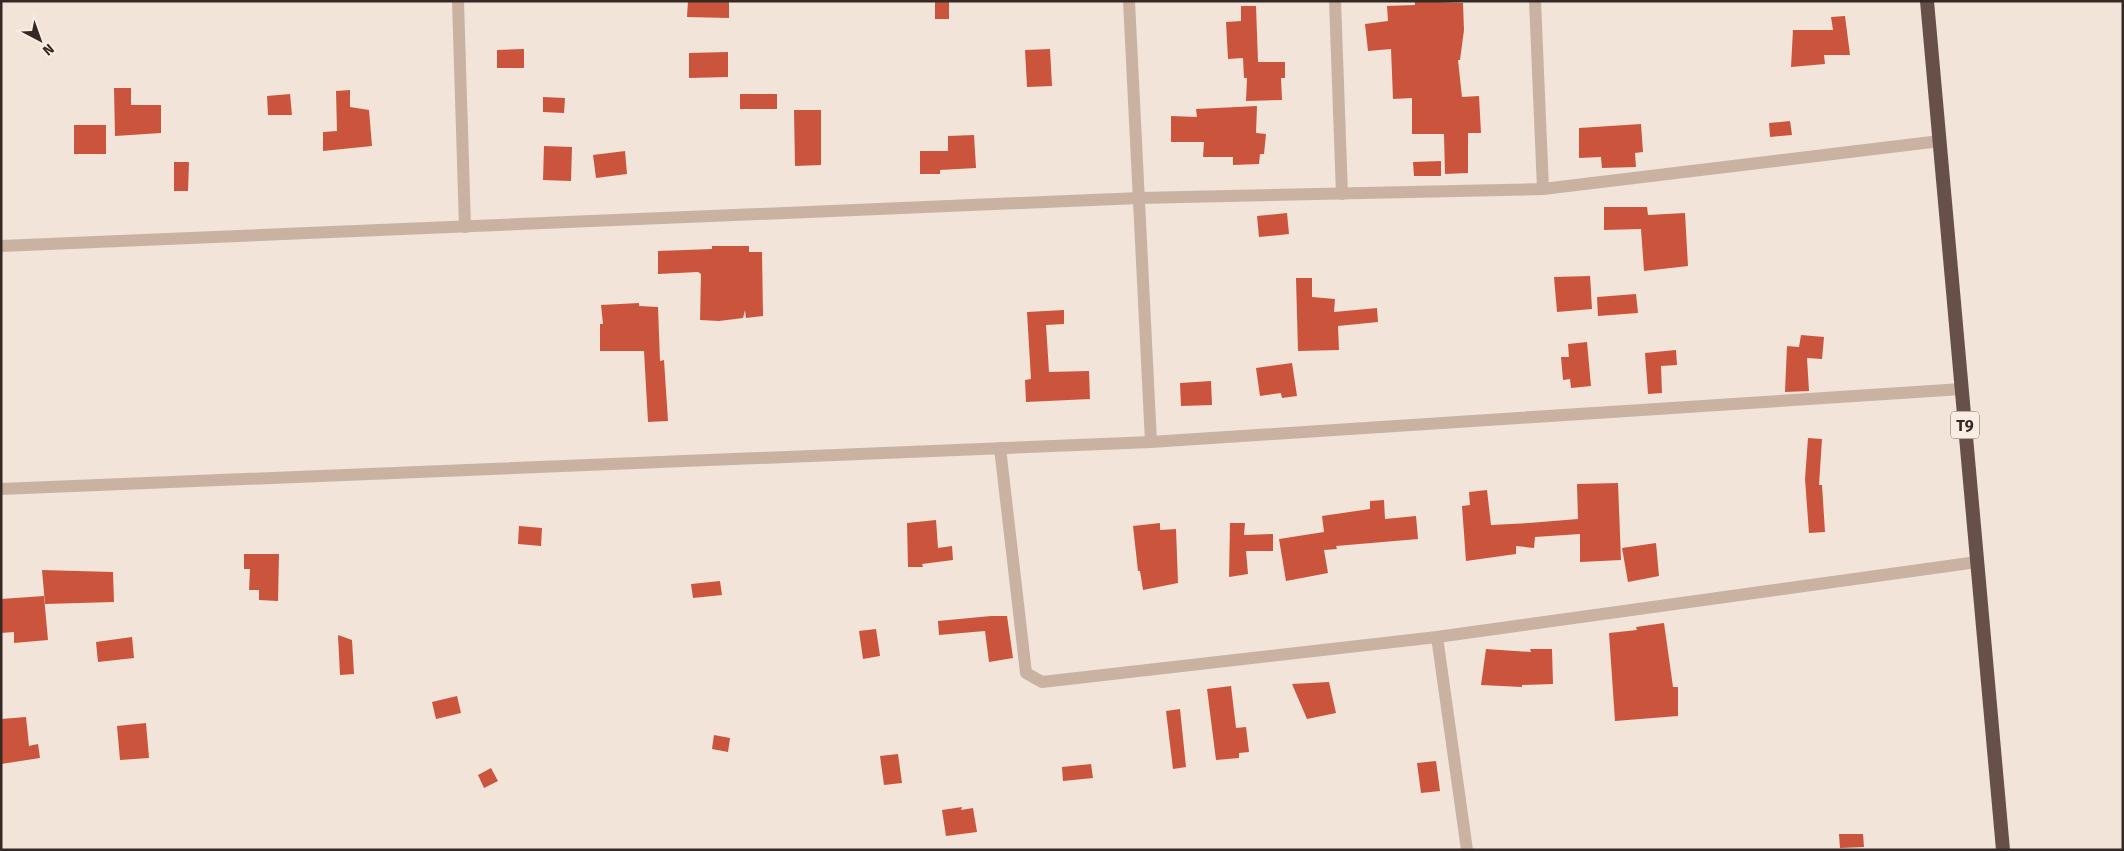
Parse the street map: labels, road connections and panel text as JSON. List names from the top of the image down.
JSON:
{
  "streets": {
    "highway": ["T9"]
  },
  "north": "bottom right"
}
